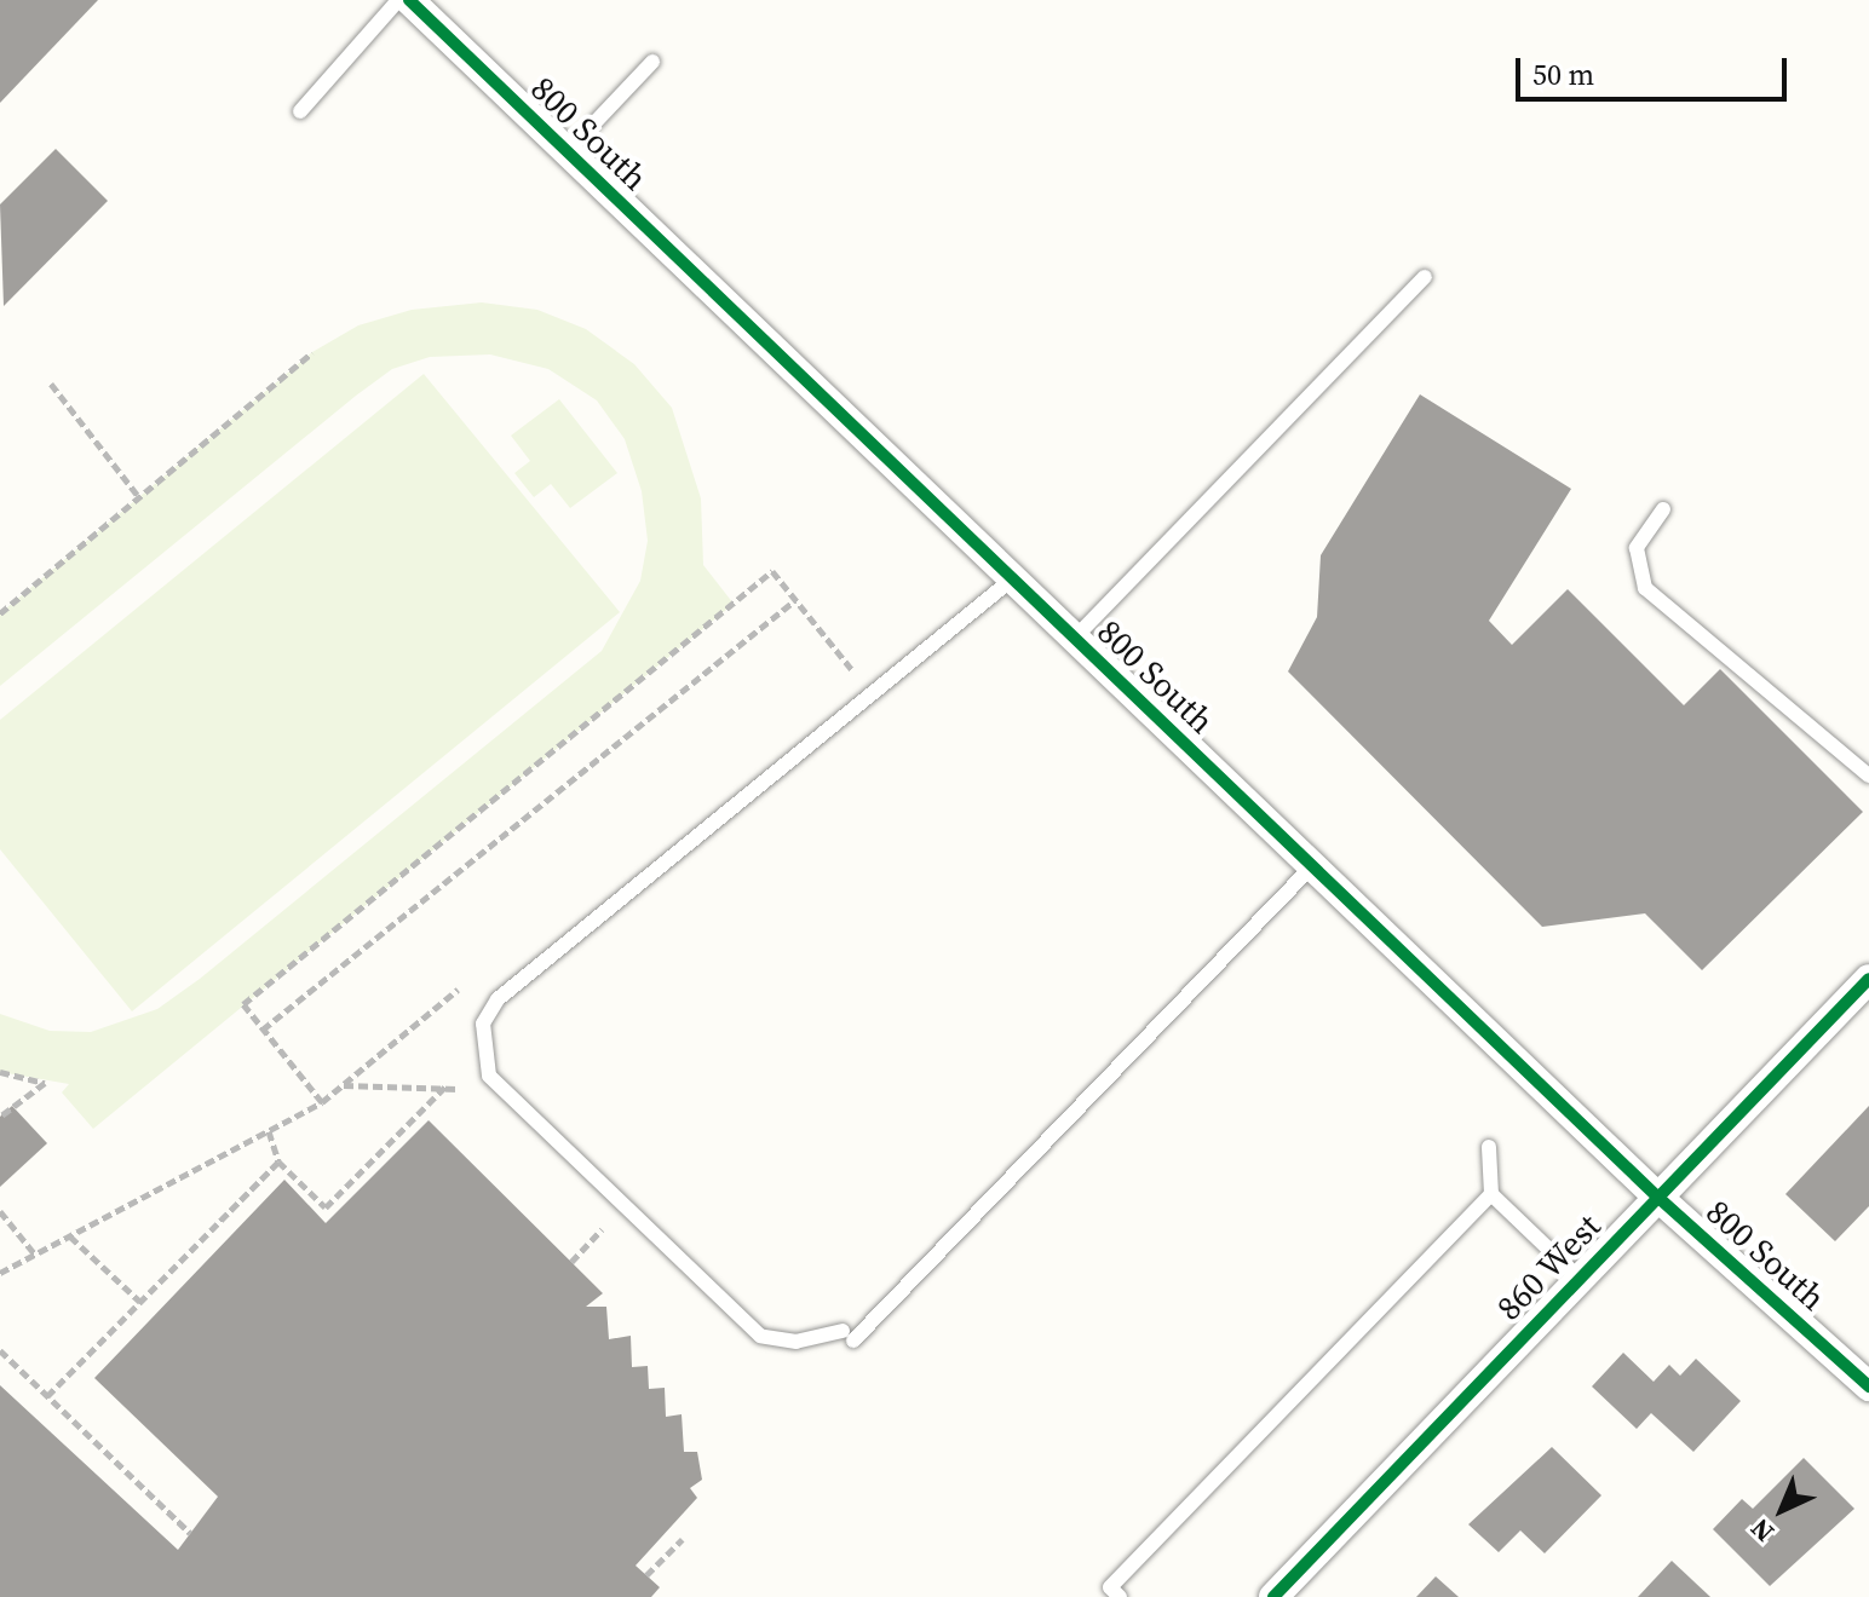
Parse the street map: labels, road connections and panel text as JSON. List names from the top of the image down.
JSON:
{
  "streets": {
    "street": ["800 South", "860 West"]
  },
  "crossings": [
    ["800 South", "860 West"]
  ],
  "scale_bar": "50 m",
  "north": "bottom left"
}
